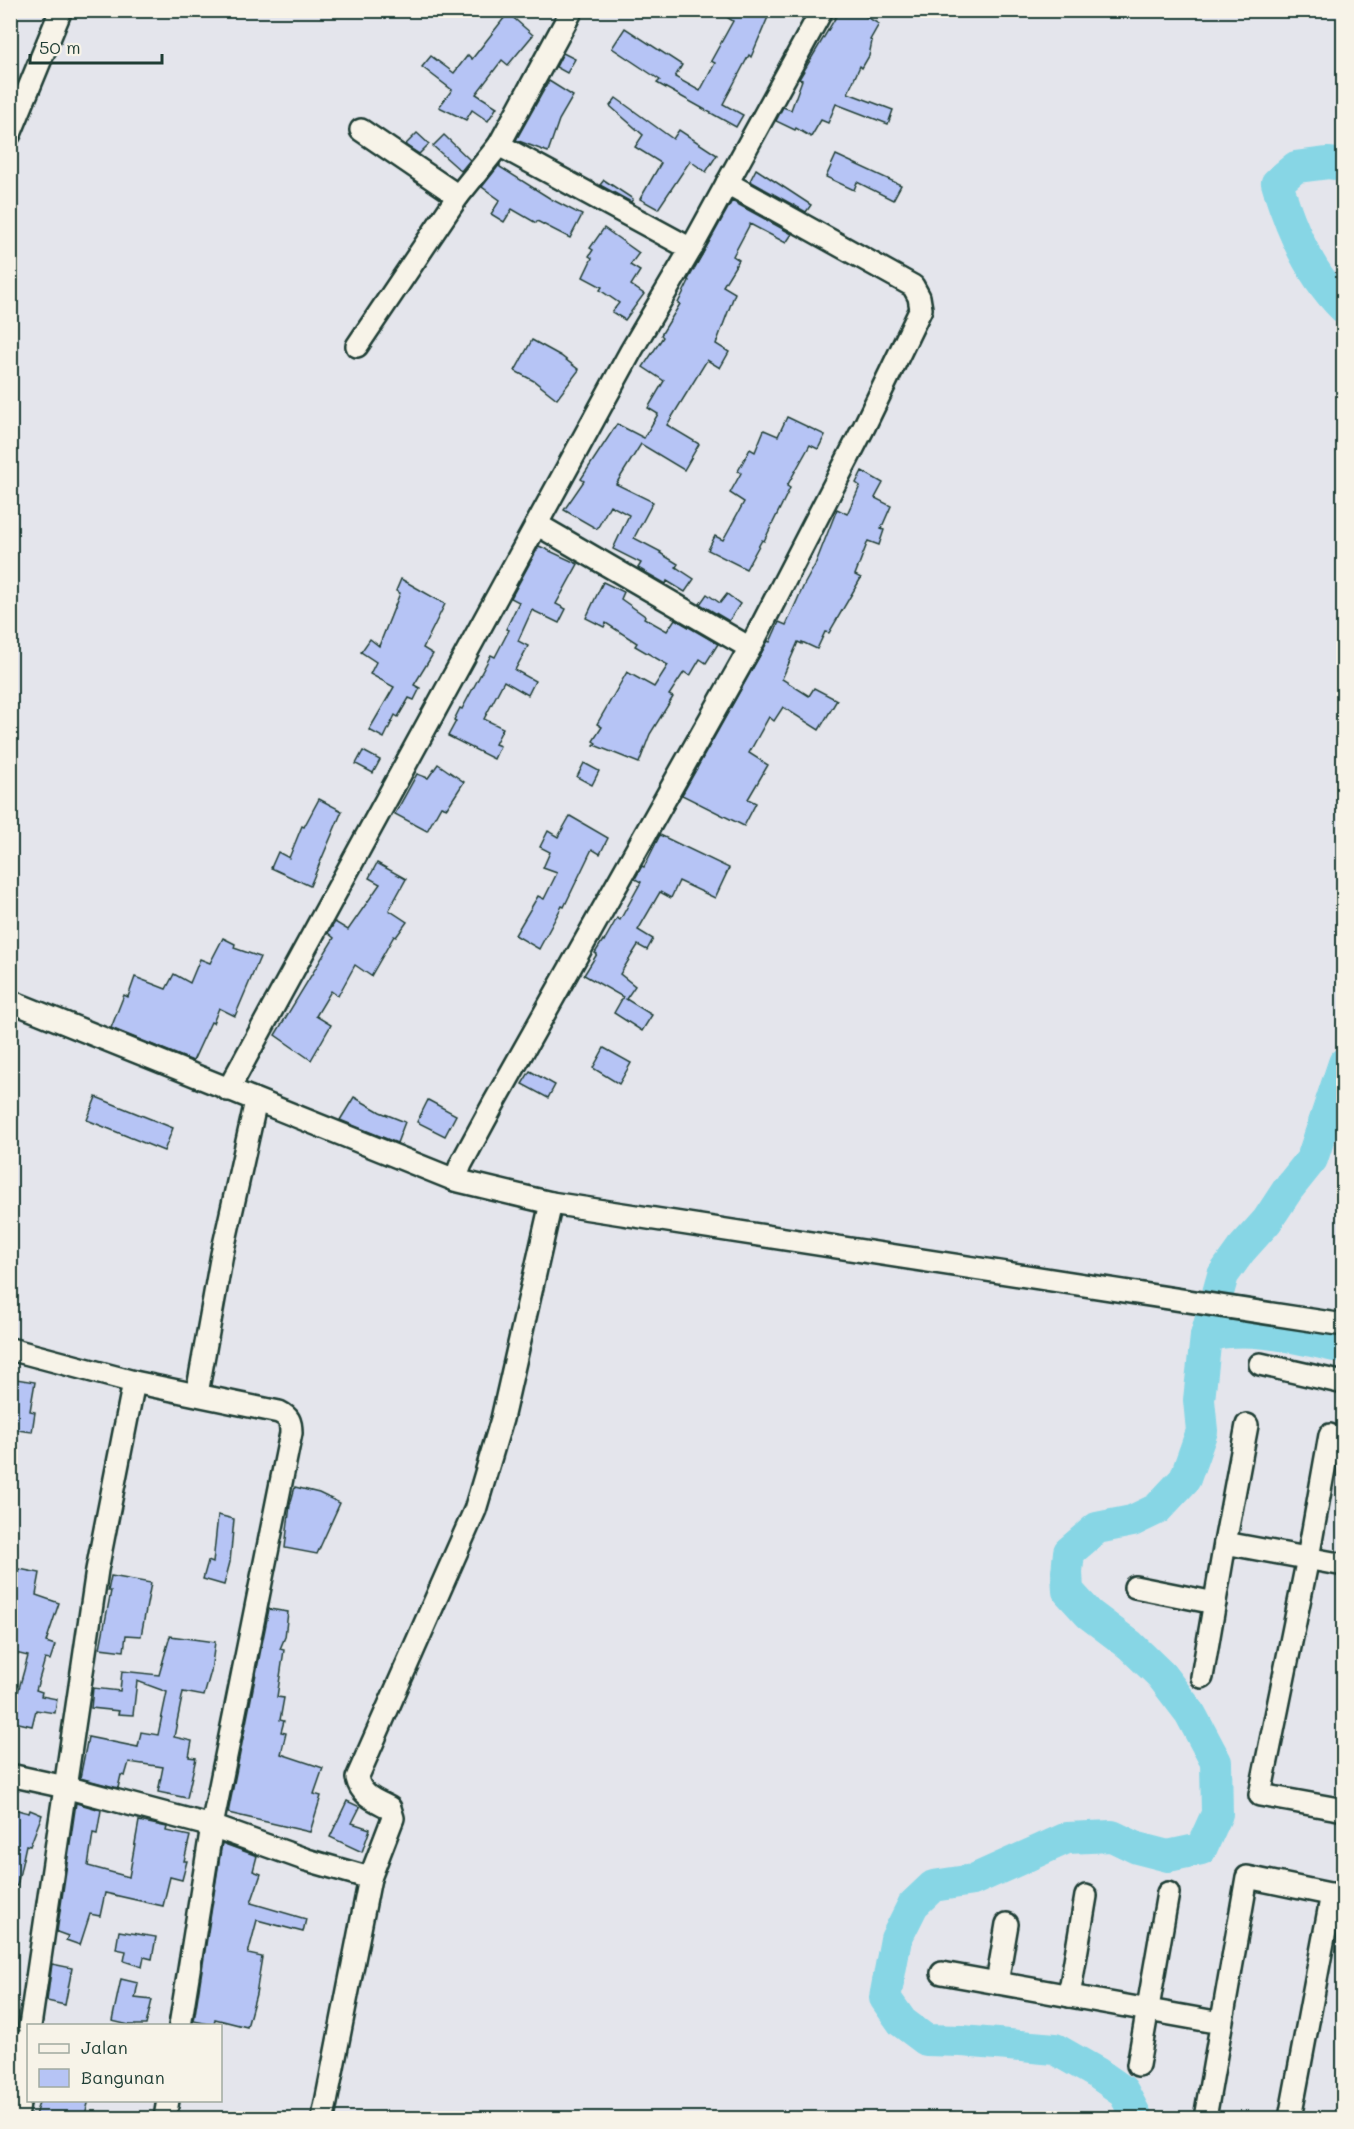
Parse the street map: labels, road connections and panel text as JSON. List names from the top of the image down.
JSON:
{
  "legend": ["Jalan", "Bangunan"],
  "scale_bar": "50 m"
}
